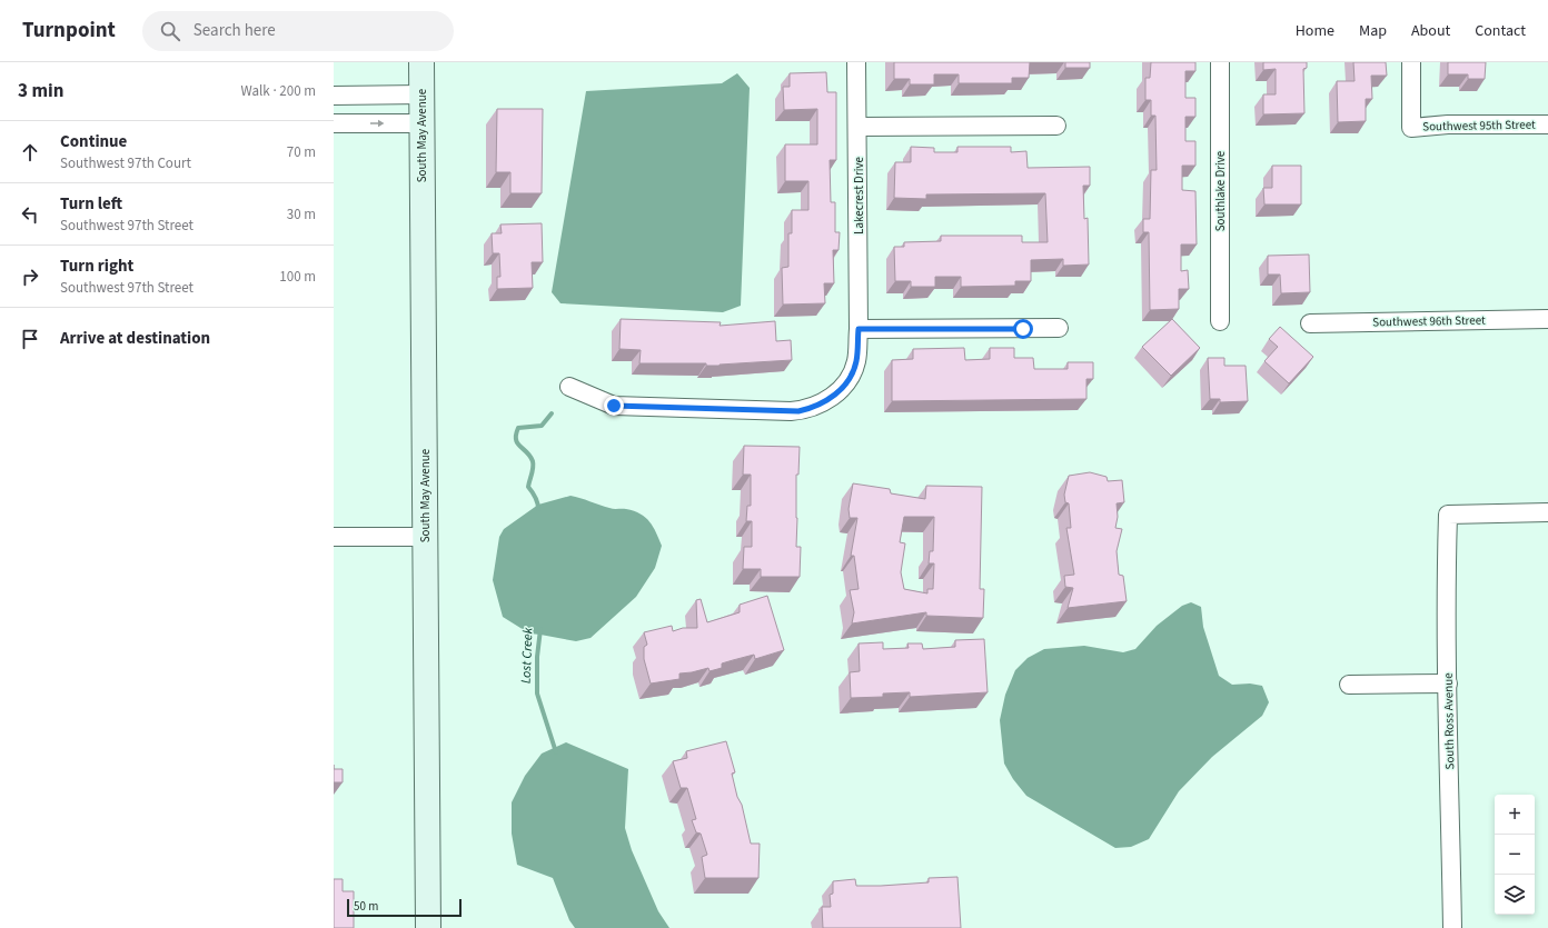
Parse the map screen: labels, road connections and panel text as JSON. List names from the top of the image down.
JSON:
{
  "streets": {
    "main road": ["South May Avenue"],
    "street": [
      "Southwest 95th Street",
      "Southlake Drive",
      "Lakecrest Drive",
      "Southwest 96th Street",
      "South Ross Avenue"
    ]
  },
  "water": ["Lost Creek"],
  "scale_bar": "50 m",
  "page": {
    "header": "Turnpoint",
    "search": "Search here",
    "nav": [
      "Home",
      "Map",
      "About",
      "Contact"
    ],
    "heading": ["3 min", "Walk · 200 m"],
    "list": [
      ["Continue", "Southwest 97th Court", "70 m"],
      ["Turn left", "Southwest 97th Street", "30 m"],
      ["Turn right", "Southwest 97th Street", "100 m"],
      "Arrive at destination"
    ],
    "map_buttons": ["+", "−"],
    "scale": "50 m"
  }
}
